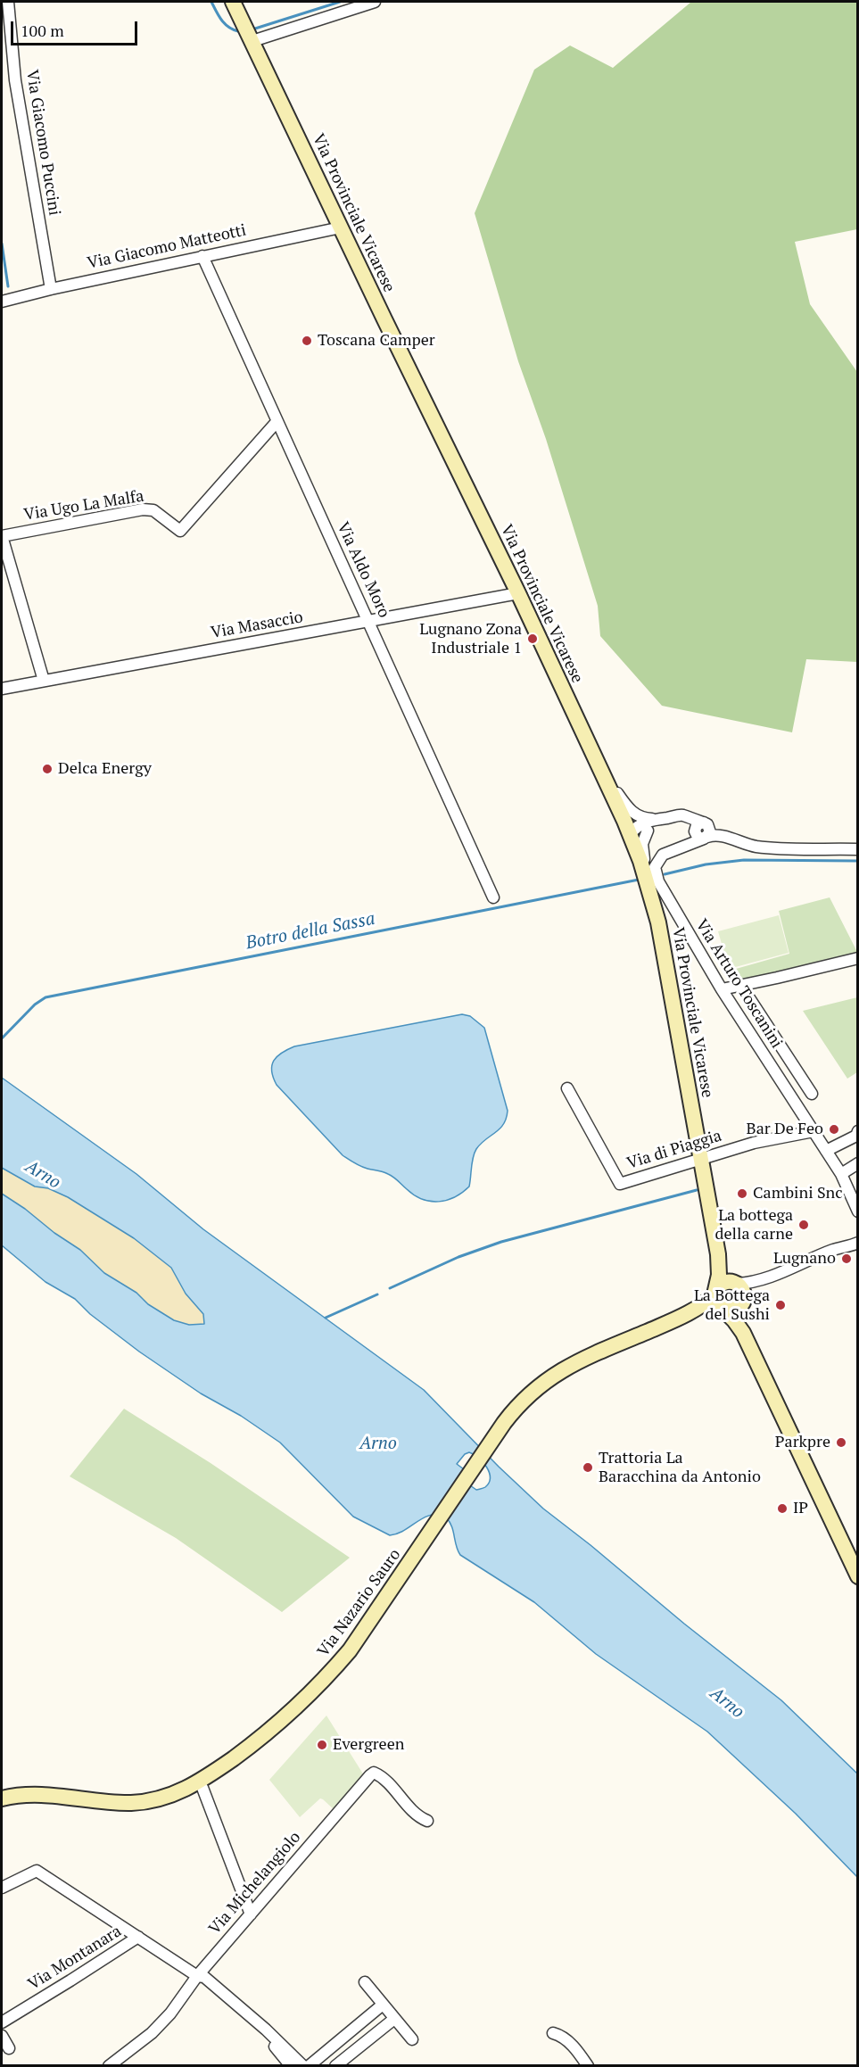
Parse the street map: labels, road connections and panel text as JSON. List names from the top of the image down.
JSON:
{
  "streets": {
    "main road": ["Via Provinciale Vicarese", "Via Nazario Sauro"],
    "street": [
      "Via Giacomo Puccini",
      "Via Giacomo Matteotti",
      "Via Ugo La Malfa",
      "Via Aldo Moro",
      "Via Masaccio",
      "Via Arturo Toscanini",
      "Via di Piaggia",
      "Via Michelangiolo",
      "Via Montanara"
    ]
  },
  "crossings": [
    ["Via Giacomo Puccini", "Via Giacomo Matteotti"],
    ["Via Provinciale Vicarese", "Via Giacomo Matteotti"],
    ["Via Provinciale Vicarese", "Via Masaccio"],
    ["Via Provinciale Vicarese", "Via di Piaggia"],
    ["Via Provinciale Vicarese", "Via Nazario Sauro"],
    ["Via Giacomo Matteotti", "Via Aldo Moro"],
    ["Via Ugo La Malfa", "Via Aldo Moro"],
    ["Via Ugo La Malfa", "Via Masaccio"],
    ["Via Aldo Moro", "Via Masaccio"],
    ["Via Arturo Toscanini", "Via di Piaggia"]
  ],
  "water": ["Botro della Sassa", "Arno"],
  "places": [
    "Toscana Camper",
    "Lugnano Zona Industriale 1",
    "Delca Energy",
    "Bar De Feo",
    "Cambini Snc",
    "La bottega della carne",
    "Lugnano",
    "La Bottega del Sushi",
    "Parkpre",
    "Trattoria La Baracchina da Antonio",
    "IP",
    "Evergreen"
  ],
  "scale_bar": "100 m"
}
